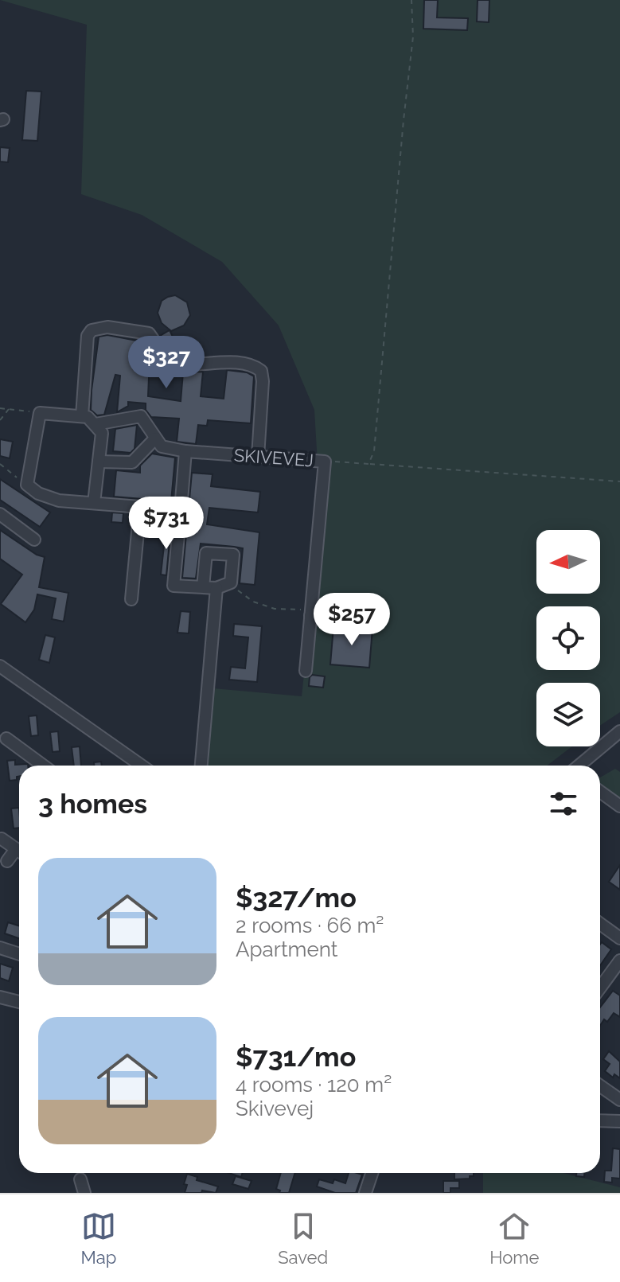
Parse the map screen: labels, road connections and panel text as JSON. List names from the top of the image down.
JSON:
{
  "streets": {
    "street": ["SKIVEVEJ"]
  },
  "north": "left",
  "page": {
    "price": ["$327", "$731", "$257"],
    "heading": "3 homes",
    "list": [
      {
        "name": "$327/mo",
        "note": "2 rooms · 66 m² · Apartment"
      },
      {
        "name": "$731/mo",
        "note": "4 rooms · 120 m² · Skivevej"
      }
    ],
    "tabs": ["Map", "Saved", "Home"]
  }
}
